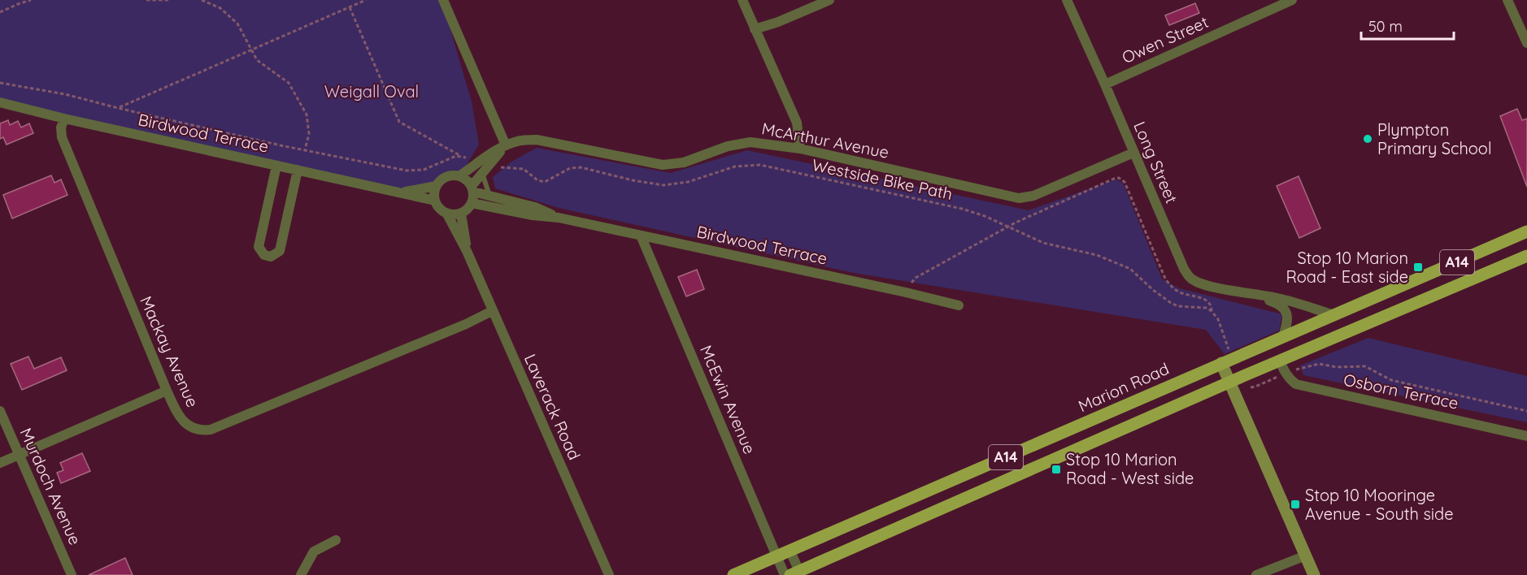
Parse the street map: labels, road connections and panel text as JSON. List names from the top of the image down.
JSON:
{
  "streets": {
    "main road": ["A14", "Marion Road"],
    "street": [
      "Owen Street",
      "Birdwood Terrace",
      "McArthur Avenue",
      "Long Street",
      "Mackay Avenue",
      "Osborn Terrace",
      "McEwin Avenue",
      "Laverack Road",
      "Murdoch Avenue"
    ],
    "path": ["Westside Bike Path"]
  },
  "crossings": [
    ["Owen Street", "Long Street"],
    ["Birdwood Terrace", "McArthur Avenue"],
    ["Birdwood Terrace", "Mackay Avenue"],
    ["Birdwood Terrace", "McEwin Avenue"],
    ["Birdwood Terrace", "Laverack Road"],
    ["McArthur Avenue", "Long Street"],
    ["McArthur Avenue", "Laverack Road"],
    ["Long Street", "Marion Road"],
    ["A14", "Osborn Terrace"],
    ["Mackay Avenue", "Laverack Road"],
    ["Marion Road", "McEwin Avenue"]
  ],
  "parks": ["Weigall Oval"],
  "places": {
    "other": ["Plympton Primary School"],
    "transit": ["Stop 10 Marion Road - East side", "Stop 10 Marion Road - West side", "Stop 10 Mooringe Avenue - South side"]
  },
  "scale_bar": "50 m"
}
